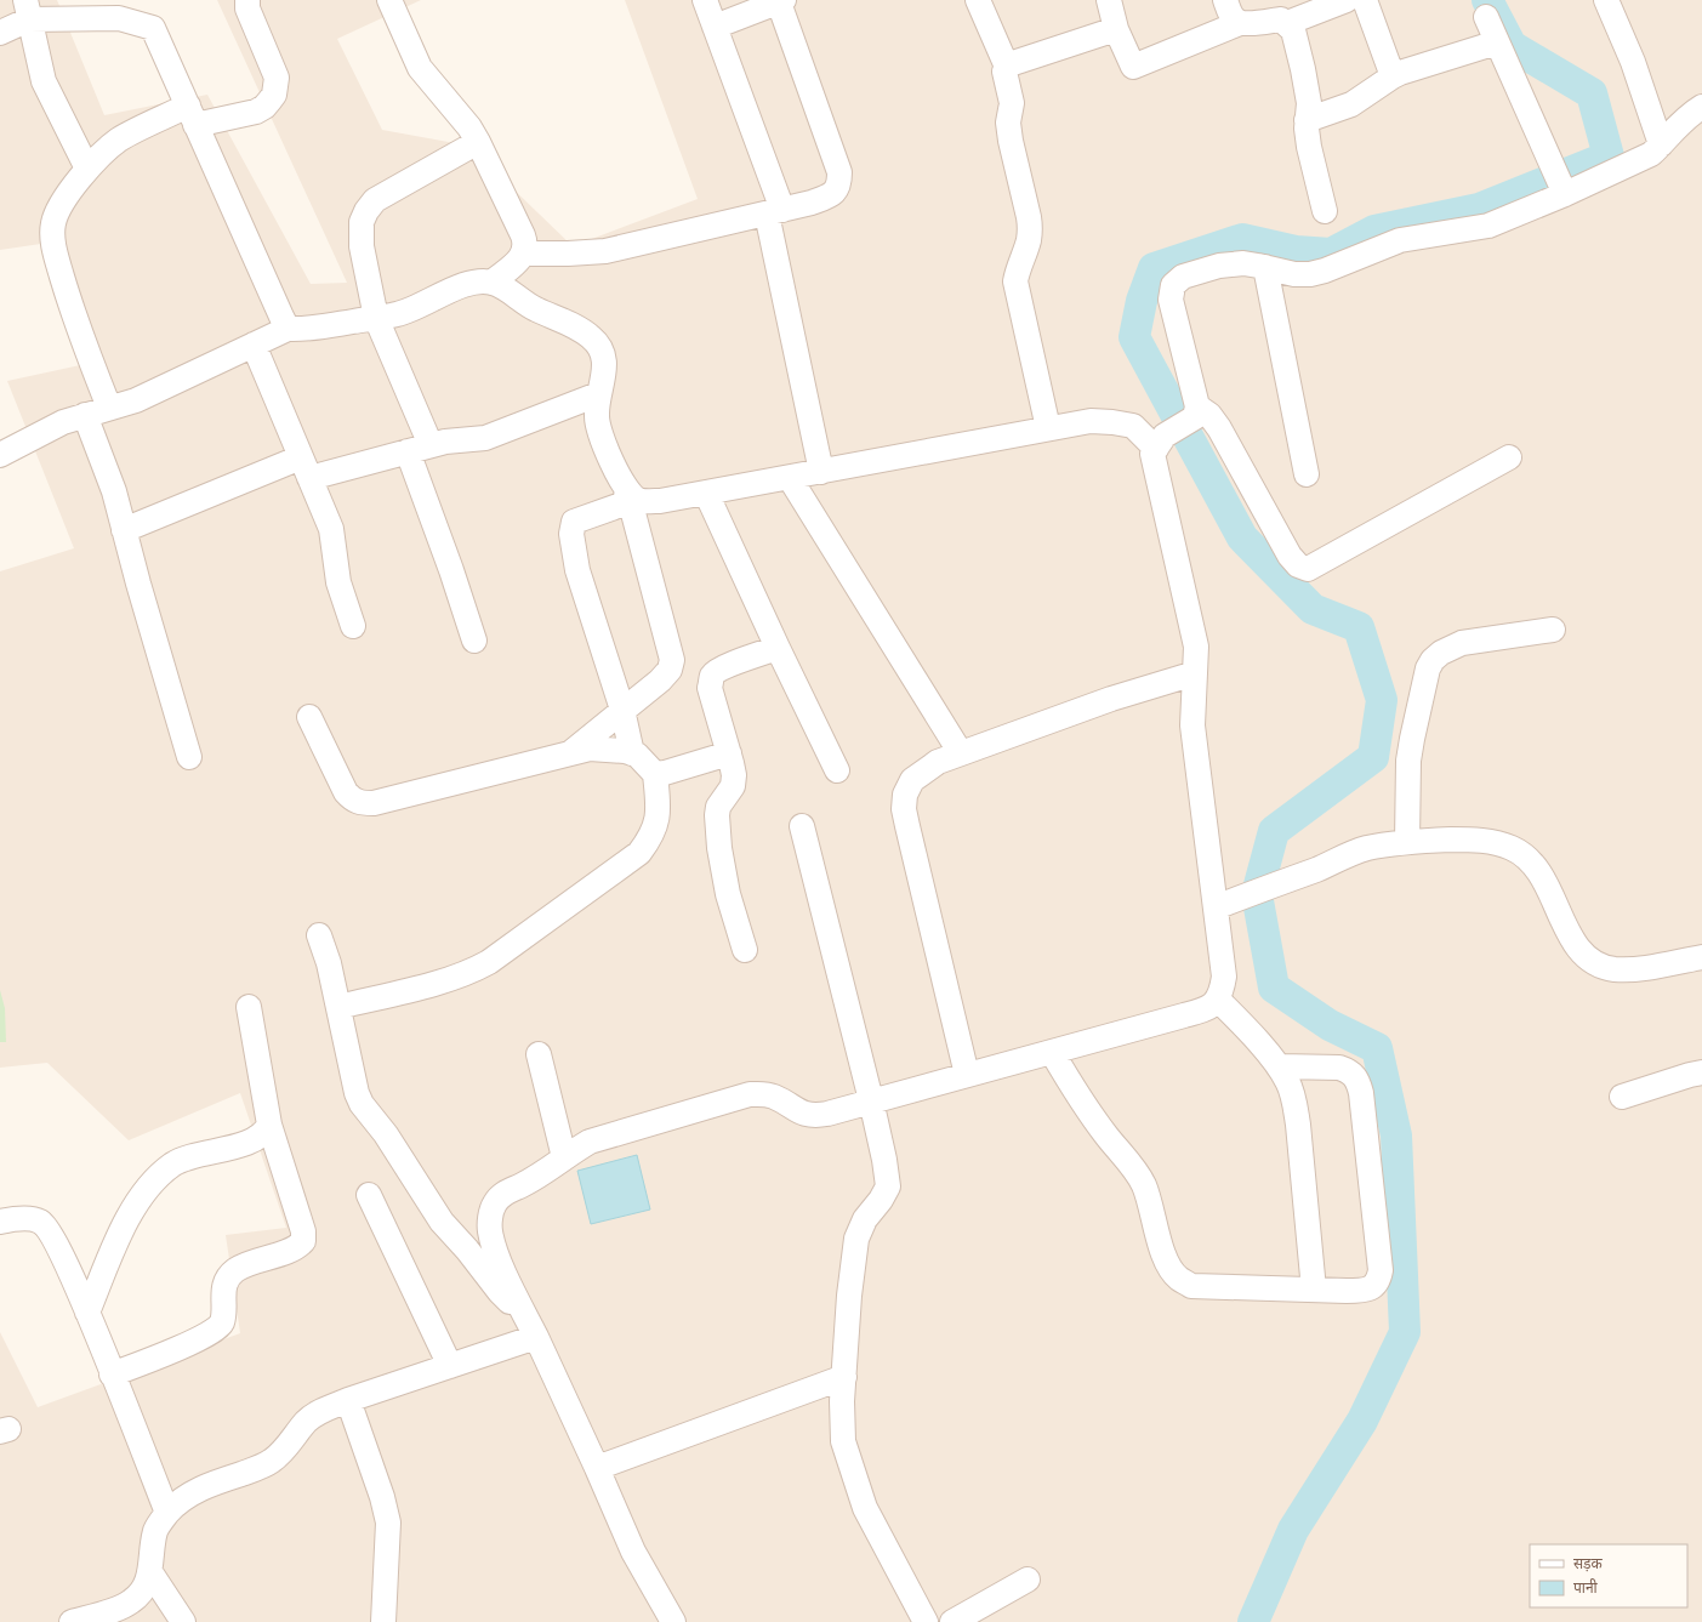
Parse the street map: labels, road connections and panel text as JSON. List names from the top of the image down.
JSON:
{
  "legend": ["सड़क", "पानी"]
}
